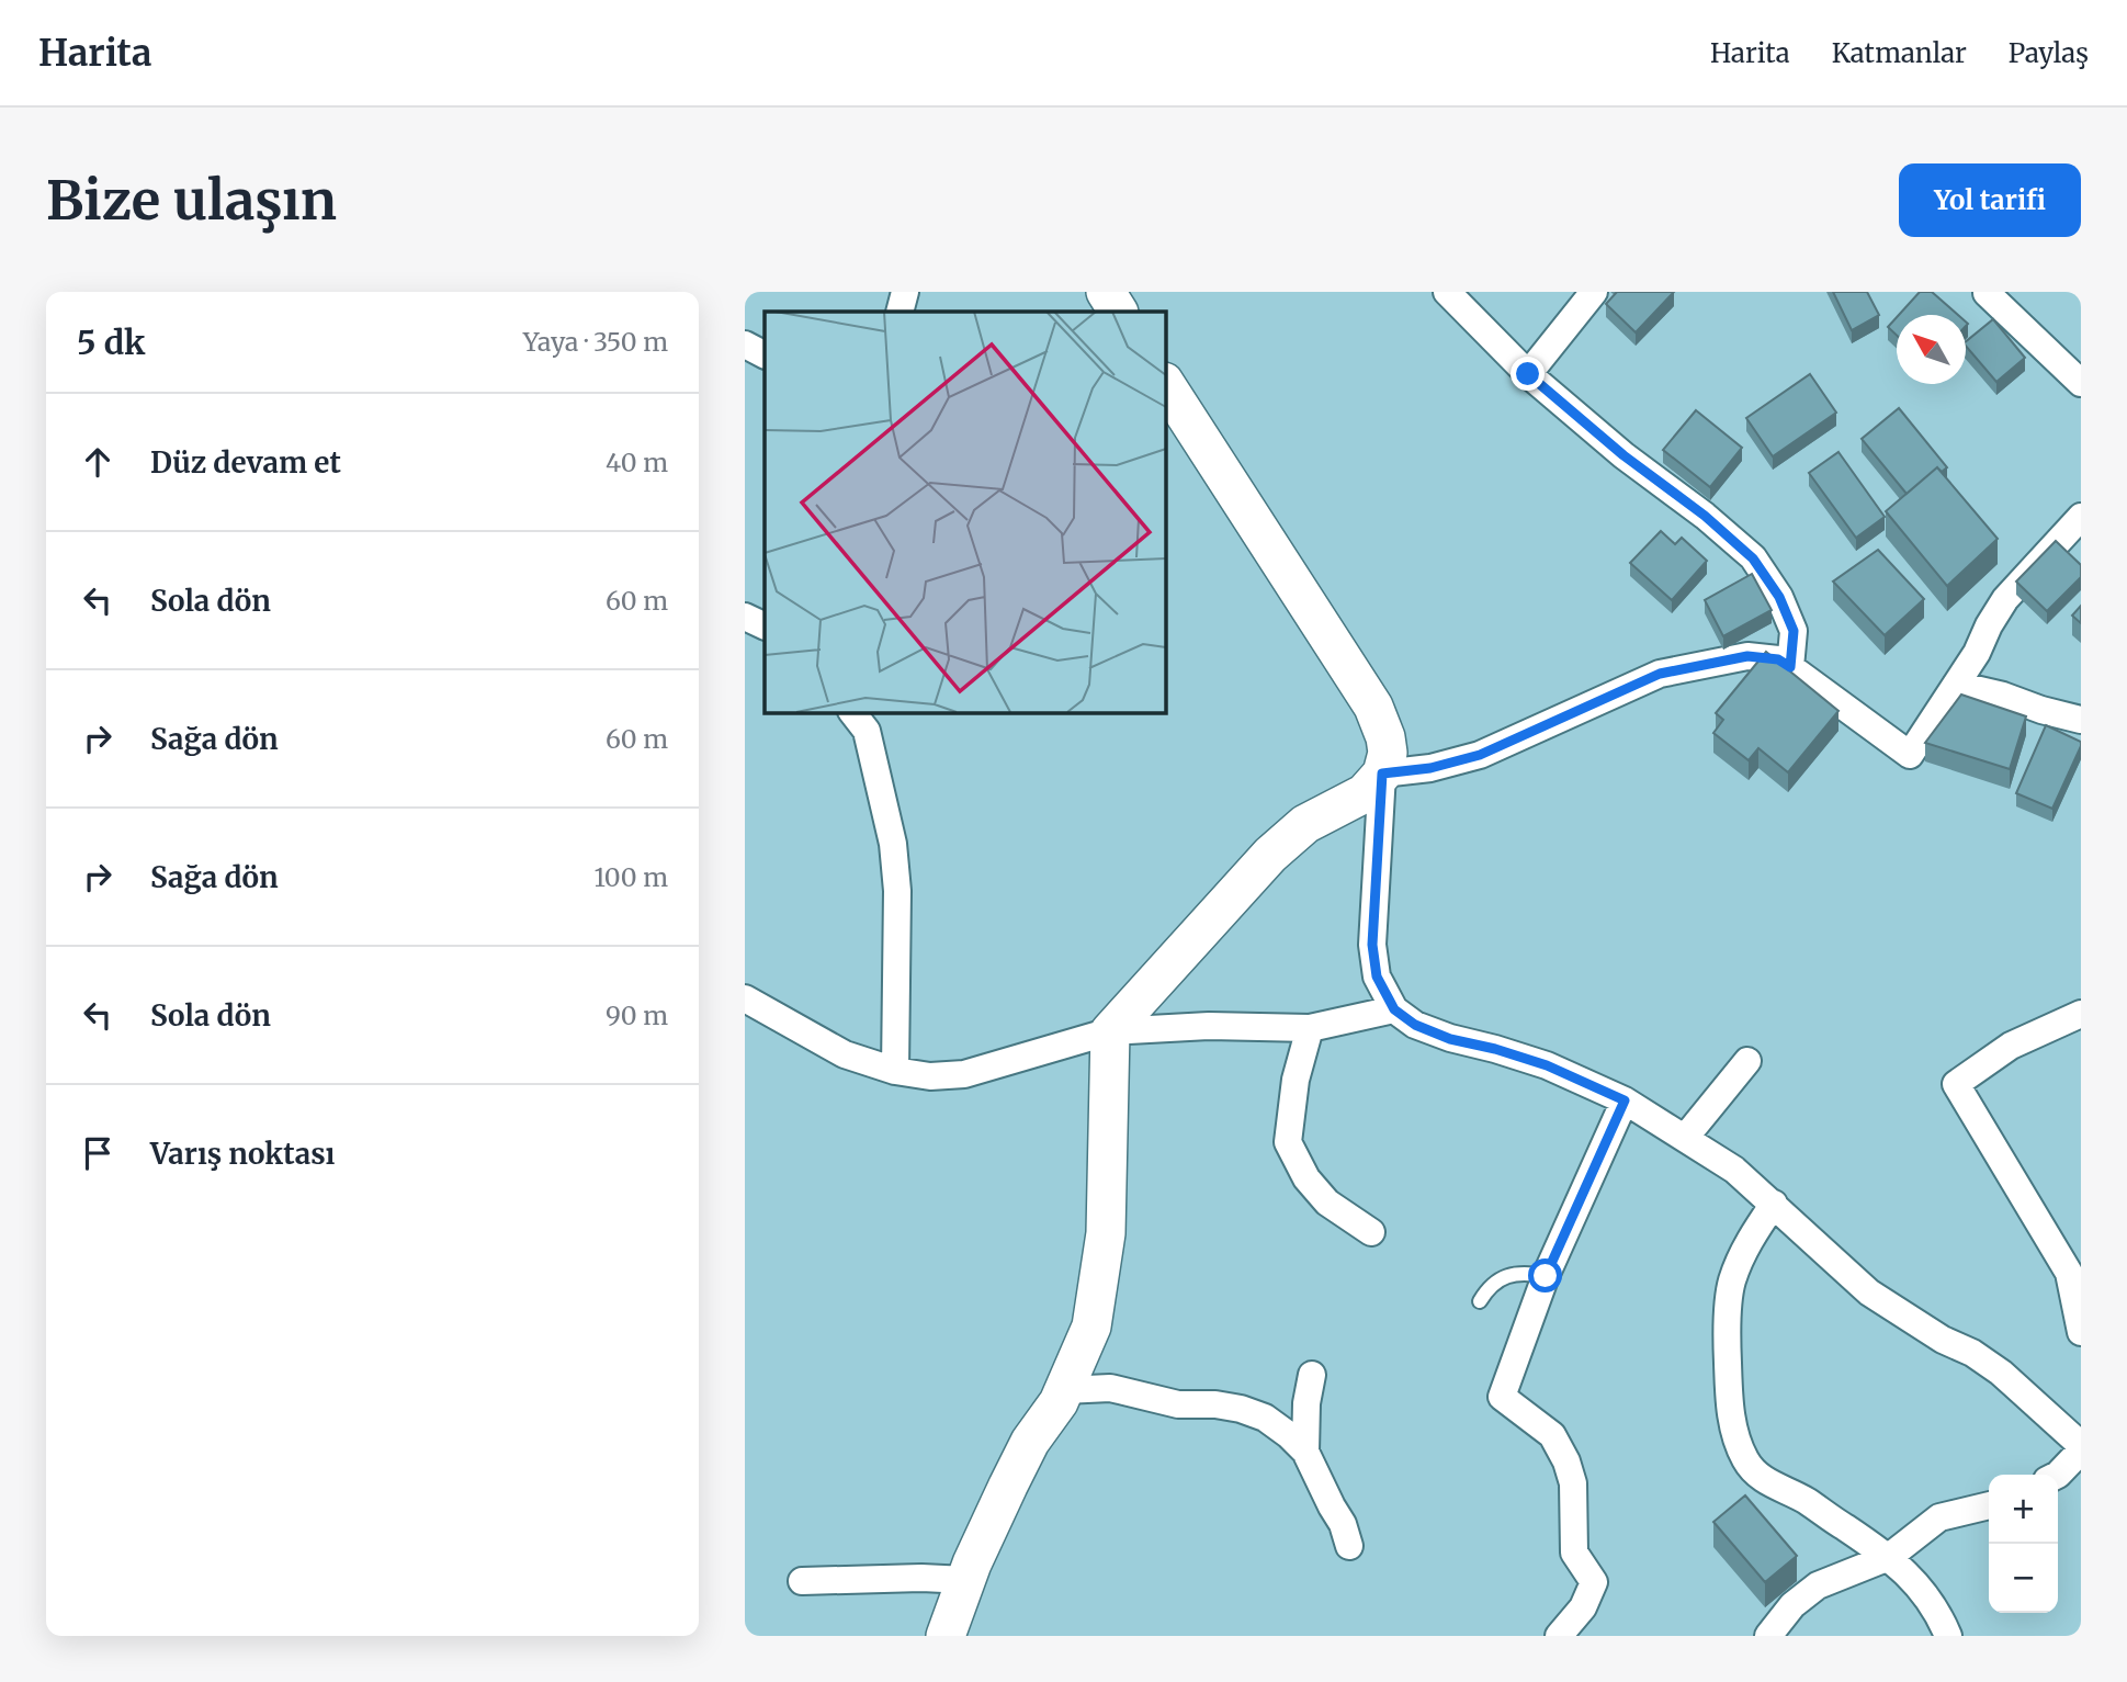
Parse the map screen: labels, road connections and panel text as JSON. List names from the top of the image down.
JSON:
{
  "north": "top left",
  "page": {
    "header": "Harita",
    "nav": ["Harita", "Katmanlar", "Paylaş"],
    "buttons": "Yol tarifi",
    "title": "Bize ulaşın",
    "heading": ["5 dk", "Yaya · 350 m"],
    "list": [
      ["Düz devam et", "40 m"],
      ["Sola dön", "60 m"],
      ["Sağa dön", "60 m"],
      ["Sağa dön", "100 m"],
      ["Sola dön", "90 m"],
      "Varış noktası"
    ],
    "map_buttons": ["+", "−"]
  }
}
